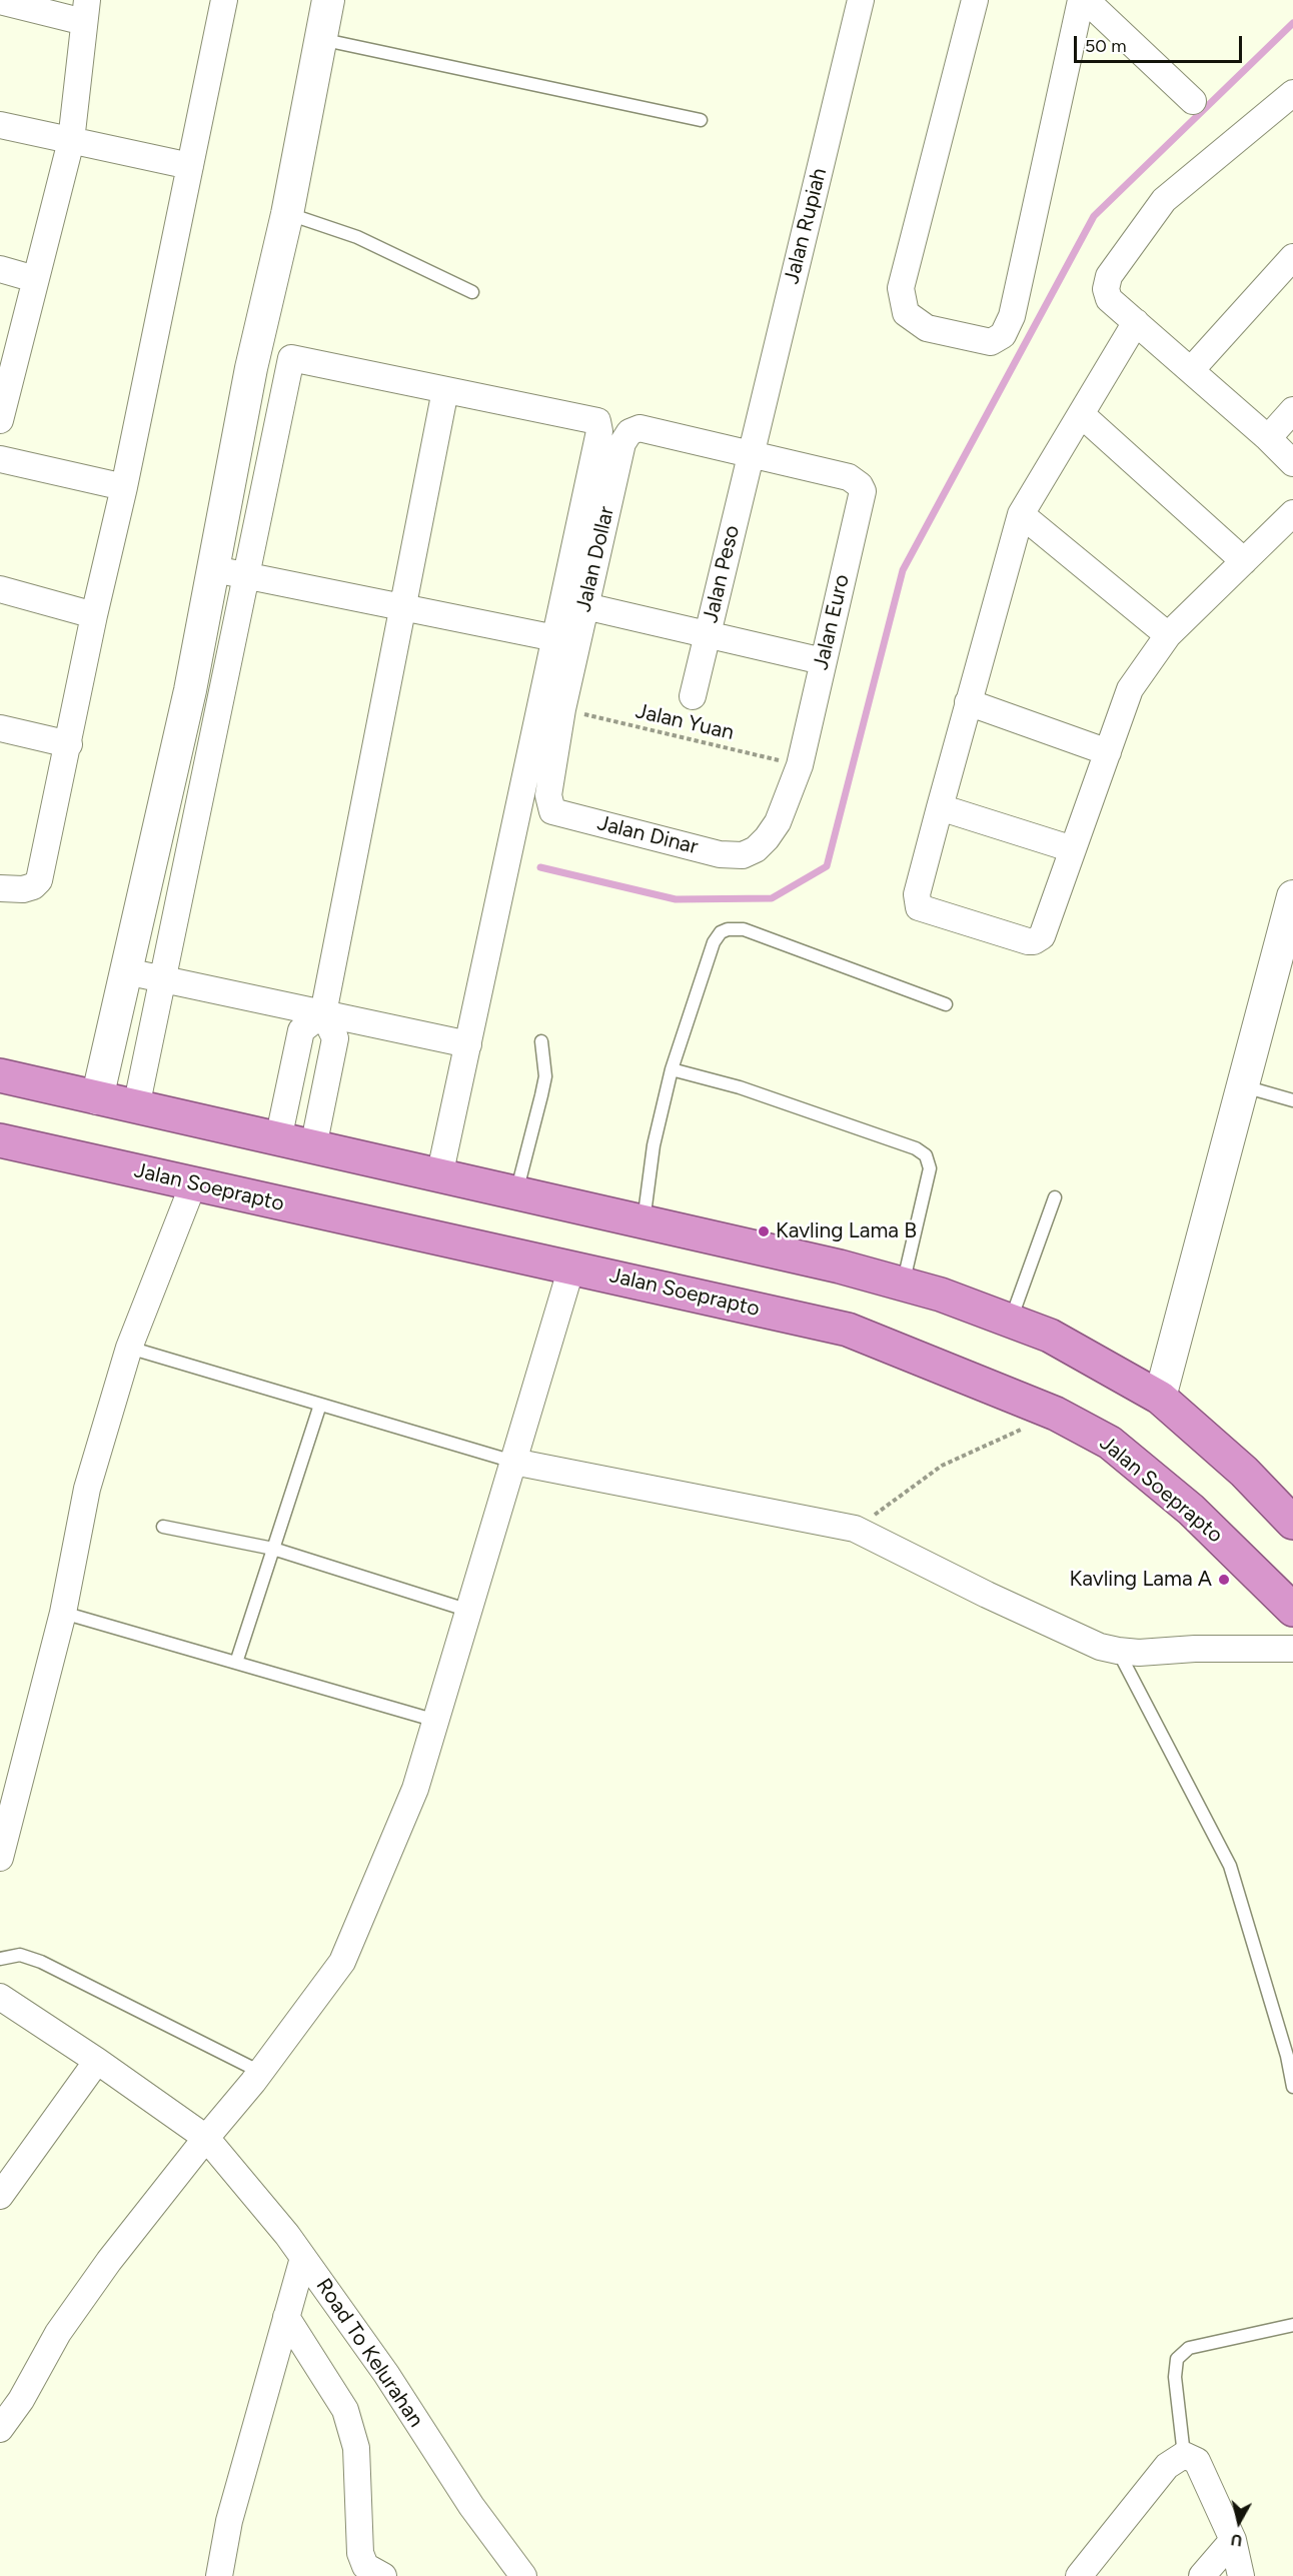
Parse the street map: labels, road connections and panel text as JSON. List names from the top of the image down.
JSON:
{
  "streets": {
    "highway": ["Jalan Soeprapto"],
    "street": [
      "Jalan Rupiah",
      "Jalan Dollar",
      "Jalan Peso",
      "Jalan Euro",
      "Jalan Dinar",
      "Road To Kelurahan"
    ],
    "path": ["Jalan Yuan"]
  },
  "crossings": [
    ["Jalan Rupiah", "Jalan Dollar"],
    ["Jalan Rupiah", "Jalan Peso"],
    ["Jalan Rupiah", "Jalan Euro"],
    ["Jalan Dollar", "Jalan Peso"],
    ["Jalan Dollar", "Jalan Euro"],
    ["Jalan Dollar", "Jalan Yuan"],
    ["Jalan Dollar", "Jalan Dinar"],
    ["Jalan Peso", "Jalan Euro"],
    ["Jalan Euro", "Jalan Yuan"],
    ["Jalan Euro", "Jalan Dinar"]
  ],
  "places": ["Kavling Lama B", "Kavling Lama A"],
  "scale_bar": "50 m",
  "north": "bottom"
}
